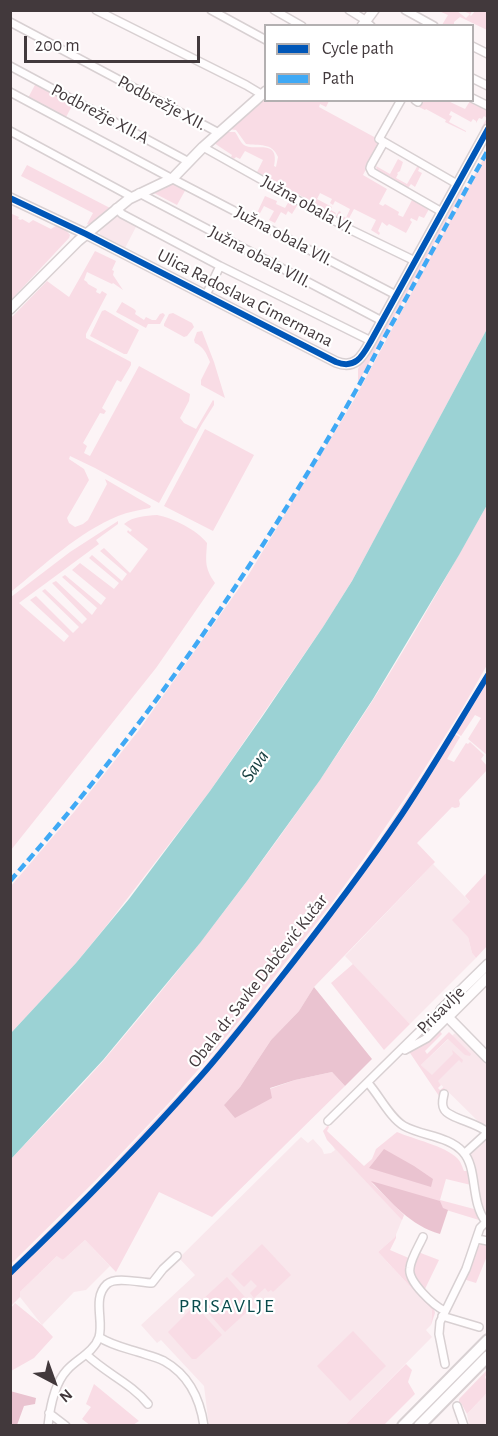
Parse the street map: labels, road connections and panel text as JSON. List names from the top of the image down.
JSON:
{
  "streets": {
    "street": [
      "Podbrežje XII.",
      "Podbrežje XII.A",
      "Južna obala VI.",
      "Južna obala VII.",
      "Južna obala VIII.",
      "Ulica Radoslava Cimermana",
      "Prisavlje"
    ],
    "cycle path": ["Obala dr. Savke Dabčević Kučar"]
  },
  "crossings": [
    ["Južna obala VI.", "Ulica Radoslava Cimermana"],
    ["Južna obala VII.", "Ulica Radoslava Cimermana"],
    ["Južna obala VIII.", "Ulica Radoslava Cimermana"]
  ],
  "districts": ["PRISAVLJE"],
  "water": ["Sava"],
  "legend": ["Cycle path", "Path"],
  "scale_bar": "200 m",
  "north": "bottom right"
}
